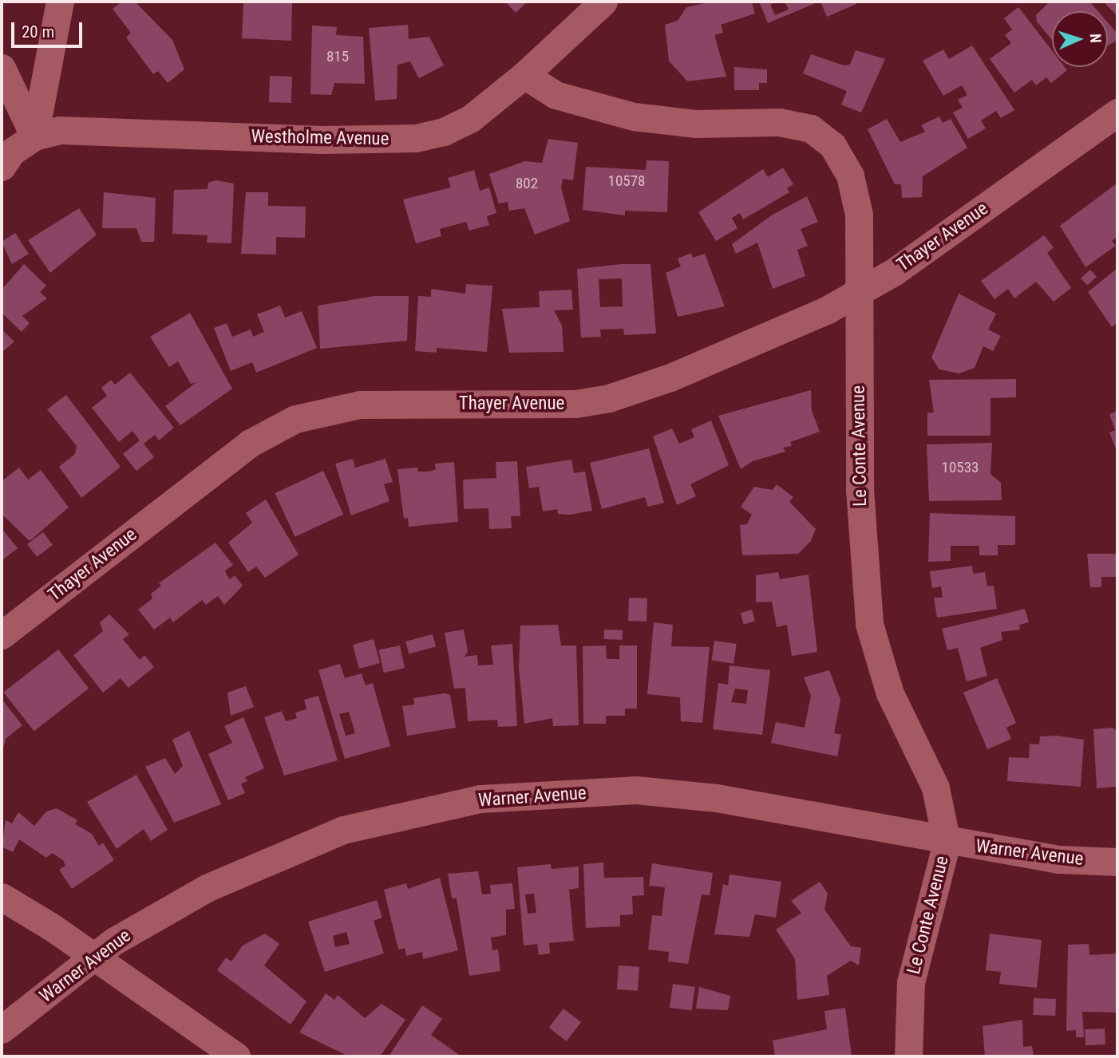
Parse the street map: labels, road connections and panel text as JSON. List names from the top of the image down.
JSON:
{
  "streets": {
    "street": [
      "Westholme Avenue",
      "Thayer Avenue",
      "Le Conte Avenue",
      "Warner Avenue"
    ]
  },
  "crossings": [
    ["Westholme Avenue", "Le Conte Avenue"],
    ["Thayer Avenue", "Le Conte Avenue"],
    ["Le Conte Avenue", "Warner Avenue"]
  ],
  "house_numbers": [
    "815",
    "10578",
    "802",
    "10533"
  ],
  "scale_bar": "20 m",
  "north": "right"
}
